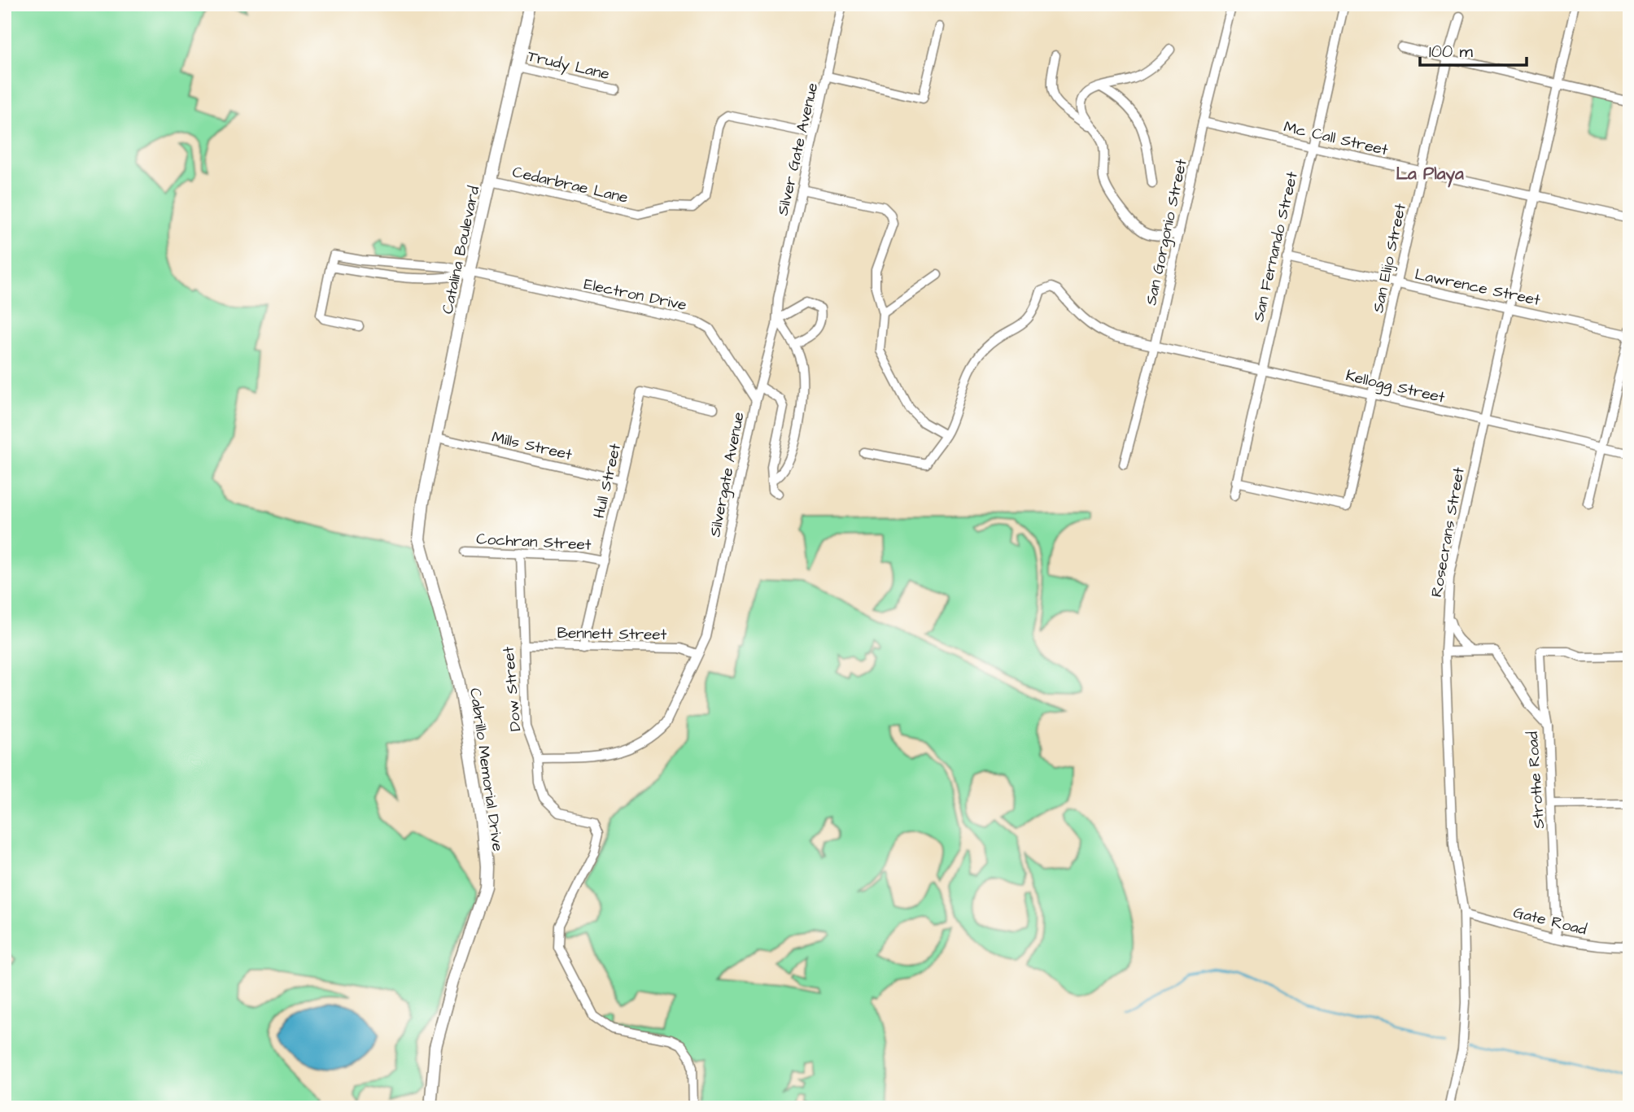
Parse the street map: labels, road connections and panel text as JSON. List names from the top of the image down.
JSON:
{
  "streets": {
    "main road": ["Catalina Boulevard", "Cabrillo Memorial Drive"],
    "street": [
      "Trudy Lane",
      "Mc Call Street",
      "Silver Gate Avenue",
      "Cedarbrae Lane",
      "San Gorgonio Street",
      "San Fernando Street",
      "San Elijo Street",
      "Lawrence Street",
      "Electron Drive",
      "Kellogg Street",
      "Mills Street",
      "Silvergate Avenue",
      "Hull Street",
      "Rosecrans Street",
      "Cochran Street",
      "Bennett Street",
      "Dow Street",
      "Strothe Road",
      "Gate Road"
    ]
  },
  "crossings": [
    ["Trudy Lane", "Catalina Boulevard"],
    ["Mc Call Street", "San Gorgonio Street"],
    ["Mc Call Street", "San Fernando Street"],
    ["Mc Call Street", "San Elijo Street"],
    ["Mc Call Street", "Rosecrans Street"],
    ["Silver Gate Avenue", "Cedarbrae Lane"],
    ["Silver Gate Avenue", "Silvergate Avenue"],
    ["Cedarbrae Lane", "Catalina Boulevard"],
    ["San Gorgonio Street", "Kellogg Street"],
    ["San Fernando Street", "San Elijo Street"],
    ["San Fernando Street", "Lawrence Street"],
    ["San Fernando Street", "Kellogg Street"],
    ["Catalina Boulevard", "Electron Drive"],
    ["Catalina Boulevard", "Mills Street"],
    ["Catalina Boulevard", "Cabrillo Memorial Drive"],
    ["San Elijo Street", "Lawrence Street"],
    ["San Elijo Street", "Kellogg Street"],
    ["Lawrence Street", "Rosecrans Street"],
    ["Electron Drive", "Silvergate Avenue"],
    ["Kellogg Street", "Rosecrans Street"],
    ["Mills Street", "Hull Street"],
    ["Silvergate Avenue", "Bennett Street"],
    ["Hull Street", "Cochran Street"],
    ["Hull Street", "Bennett Street"],
    ["Rosecrans Street", "Strothe Road"],
    ["Rosecrans Street", "Gate Road"],
    ["Cochran Street", "Dow Street"],
    ["Bennett Street", "Dow Street"],
    ["Strothe Road", "Gate Road"]
  ],
  "districts": ["La Playa"],
  "scale_bar": "100 m"
}
